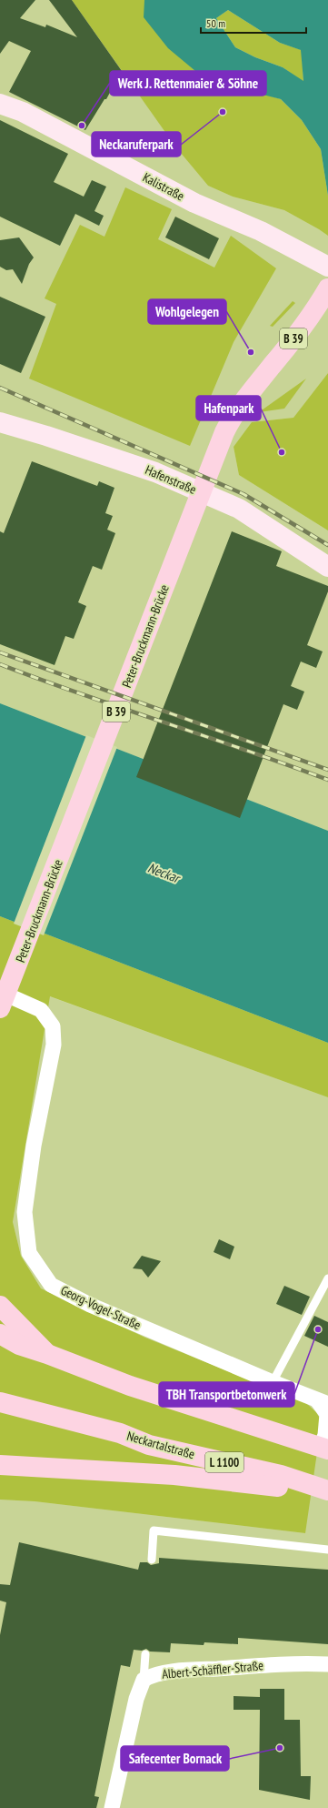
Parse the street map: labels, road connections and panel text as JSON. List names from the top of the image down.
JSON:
{
  "streets": {
    "main road": [
      "B 39",
      "Peter-Bruckmann-Brücke",
      "Neckartalstraße",
      "L 1100"
    ],
    "street": [
      "Kalistraße",
      "Hafenstraße",
      "Georg-Vogel-Straße",
      "Albert-Schäffler-Straße"
    ]
  },
  "water": ["Neckar"],
  "places": [
    "Neckaruferpark",
    "Werk J. Rettenmaier & Söhne",
    "Wohlgelegen",
    "Hafenpark",
    "TBH Transportbetonwerk",
    "Safecenter Bornack"
  ],
  "scale_bar": "50 m"
}
